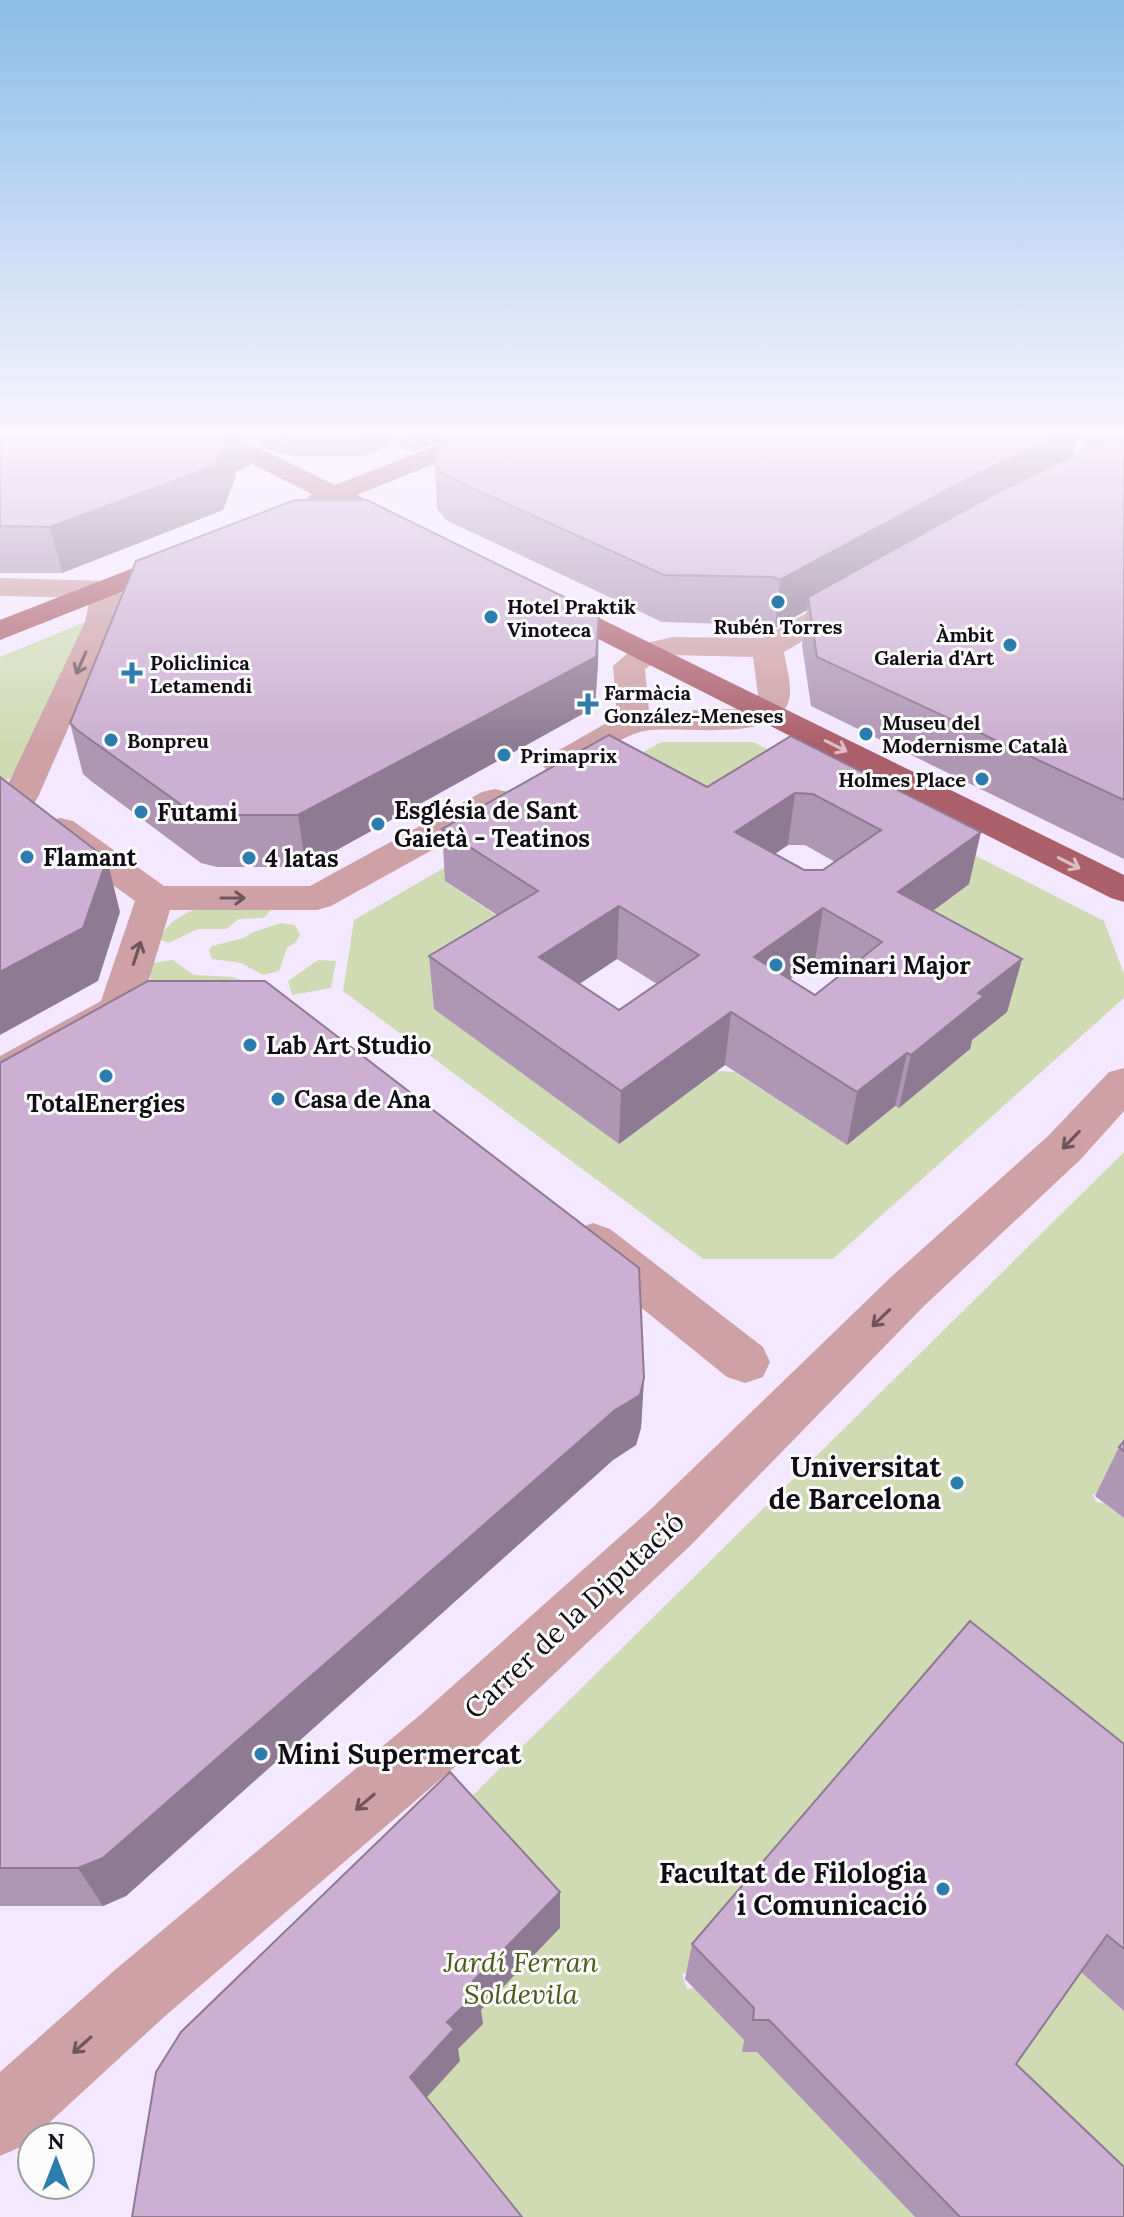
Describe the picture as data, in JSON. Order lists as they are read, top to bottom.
{
  "streets": {
    "street": ["Carrer de la Diputació"]
  },
  "one_way": ["Carrer de la Diputació"],
  "parks": ["Jardí Ferran Soldevila"],
  "places": {
    "other": [
      "Rubén Torres",
      "Hotel Praktik Vinoteca",
      "Àmbit Galeria d'Art",
      "Museu del Modernisme Català",
      "Bonpreu",
      "Primaprix",
      "Holmes Place",
      "Futami",
      "Església de Sant Gaietà - Teatinos",
      "Flamant",
      "4 latas",
      "Seminari Major",
      "Lab Art Studio",
      "TotalEnergies",
      "Casa de Ana",
      "Universitat de Barcelona",
      "Mini Supermercat",
      "Facultat de Filologia i Comunicació"
    ],
    "health": ["Policlinica Letamendi", "Farmàcia González-Meneses"]
  },
  "north": "top"
}
